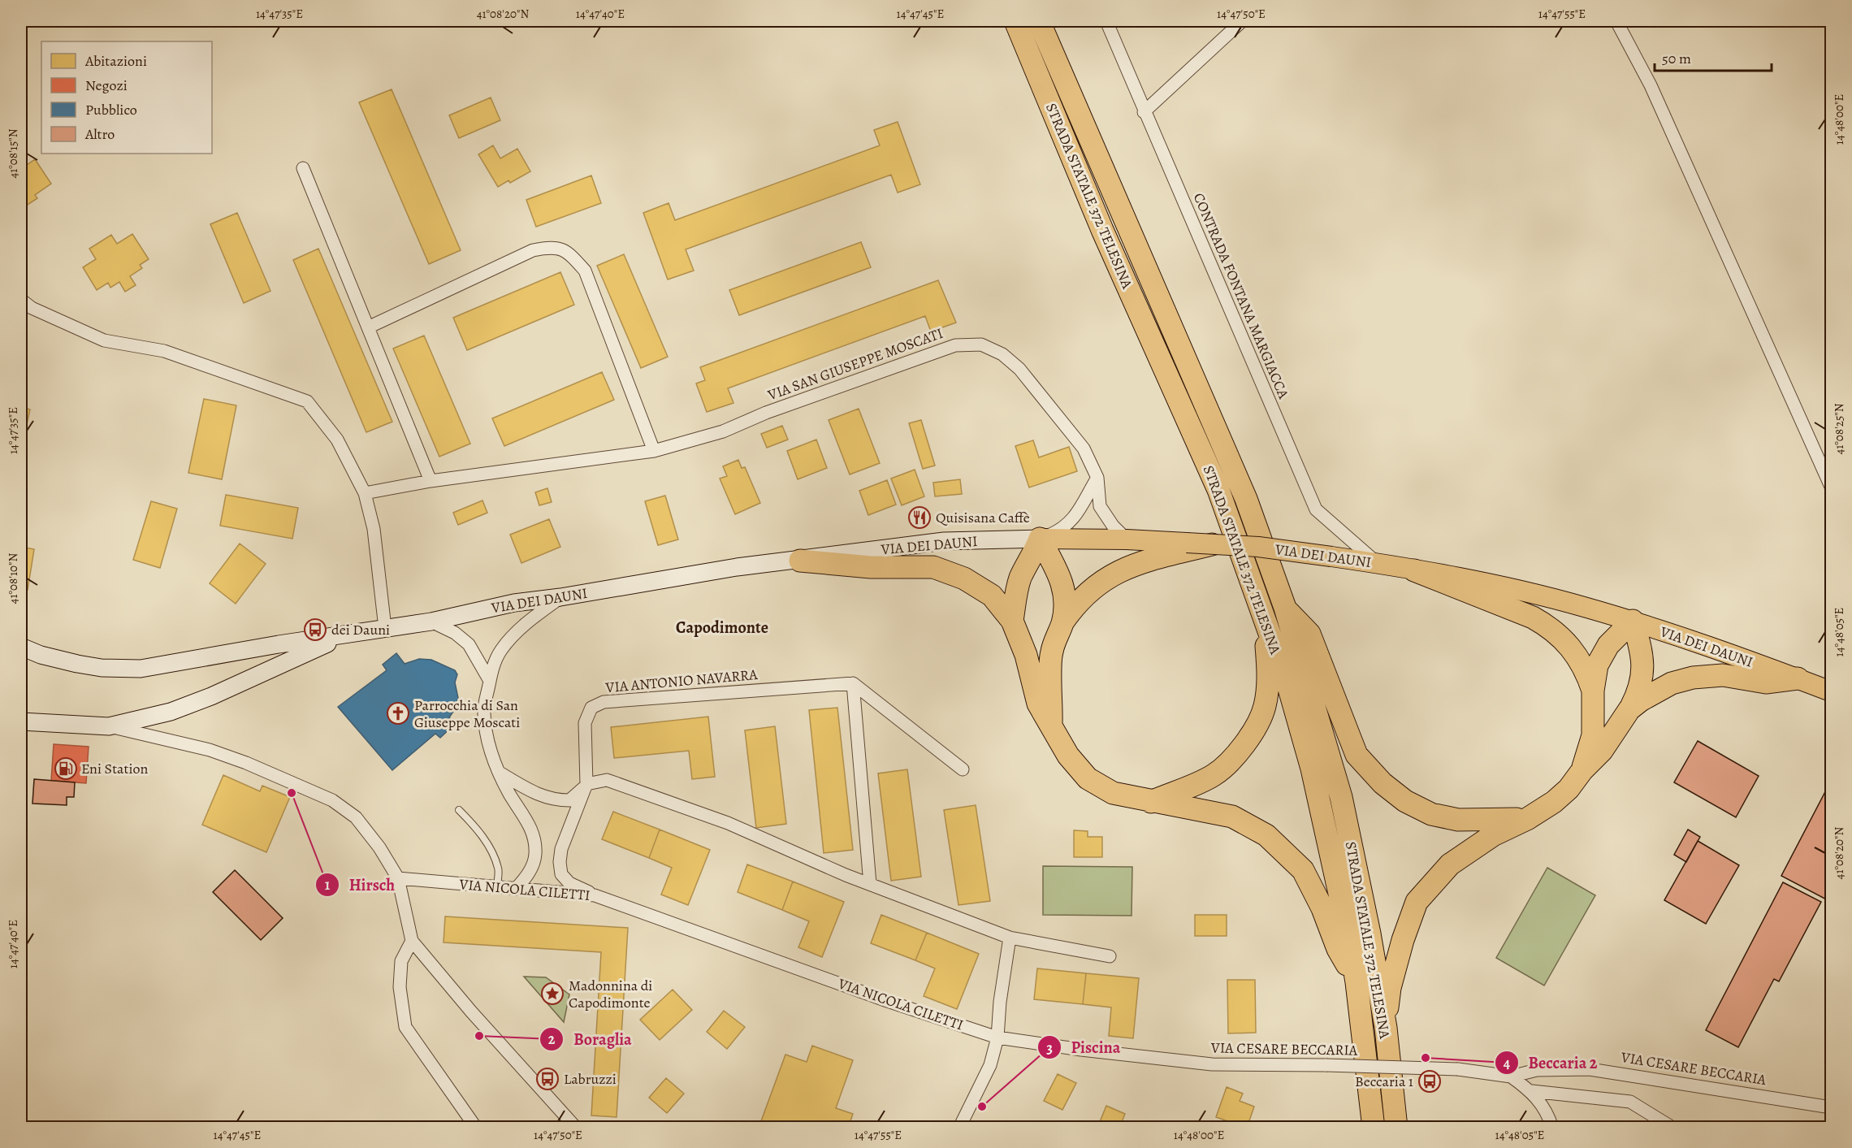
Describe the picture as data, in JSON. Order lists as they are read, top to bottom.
{
  "streets": {
    "highway": ["STRADA STATALE 372 TELESINA"],
    "main road": ["VIA DEI DAUNI"],
    "street": [
      "CONTRADA FONTANA MARGIACCA",
      "VIA SAN GIUSEPPE MOSCATI",
      "VIA ANTONIO NAVARRA",
      "VIA NICOLA CILETTI",
      "VIA CESARE BECCARIA"
    ]
  },
  "crossings": [
    ["CONTRADA FONTANA MARGIACCA", "VIA DEI DAUNI"],
    ["VIA SAN GIUSEPPE MOSCATI", "VIA DEI DAUNI"],
    ["VIA ANTONIO NAVARRA", "VIA NICOLA CILETTI"],
    ["VIA NICOLA CILETTI", "VIA CESARE BECCARIA"]
  ],
  "districts": ["Capodimonte"],
  "places": {
    "restaurant": ["Quisisana Caffè"],
    "bus stop": ["dei Dauni", "Labruzzi", "Beccaria 1"],
    "church": ["Parrocchia di San Giuseppe Moscati"],
    "fuel station": ["Eni Station"],
    "other": [
      "Hirsch",
      "Boraglia",
      "Beccaria 2",
      "Piscina"
    ],
    "place": ["Madonnina di Capodimonte"]
  },
  "legend": [
    "Abitazioni",
    "Negozi",
    "Pubblico",
    "Altro"
  ],
  "scale_bar": "50 m",
  "coordinates": [
    "14°47'35\"E",
    "41°08'20\"N",
    "14°47'40\"E",
    "14°47'45\"E",
    "14°47'50\"E",
    "14°47'55\"E",
    "14°48'00\"E",
    "41°08'15\"N",
    "41°08'25\"N",
    "41°08'10\"N",
    "14°48'05\"E"
  ]
}
